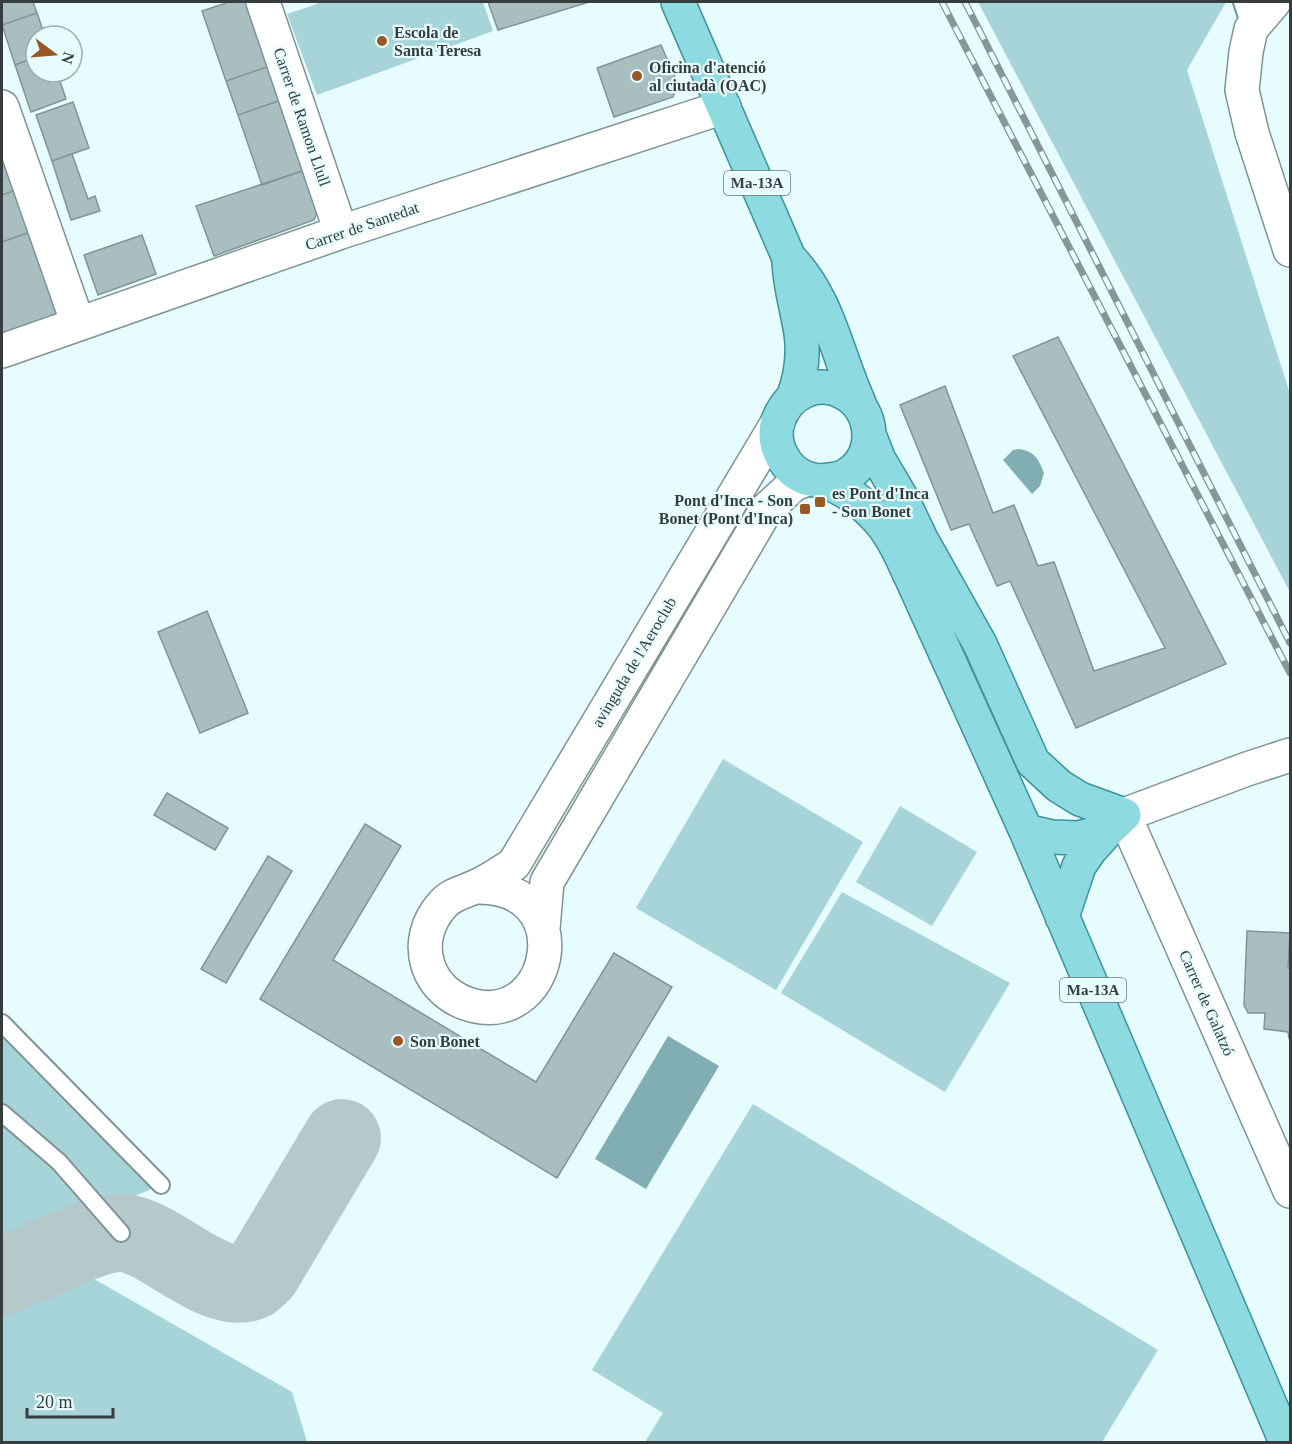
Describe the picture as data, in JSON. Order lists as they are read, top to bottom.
{
  "streets": {
    "main road": ["Ma-13A"],
    "street": [
      "Carrer de Ramon Llull",
      "Carrer de Santedat",
      "avinguda de l'Aeroclub",
      "Carrer de Galatzó"
    ]
  },
  "crossings": [
    ["Carrer de Ramon Llull", "Carrer de Santedat"],
    ["Ma-13A", "Carrer de Santedat"],
    ["Ma-13A", "avinguda de l'Aeroclub"]
  ],
  "places": {
    "other": ["Escola de Santa Teresa", "Oficina d'atenció al ciutadà (OAC)", "Son Bonet"],
    "transit": ["es Pont d'Inca - Son Bonet", "Pont d'Inca - Son Bonet (Pont d'Inca)"]
  },
  "scale_bar": "20 m",
  "north": "right"
}
